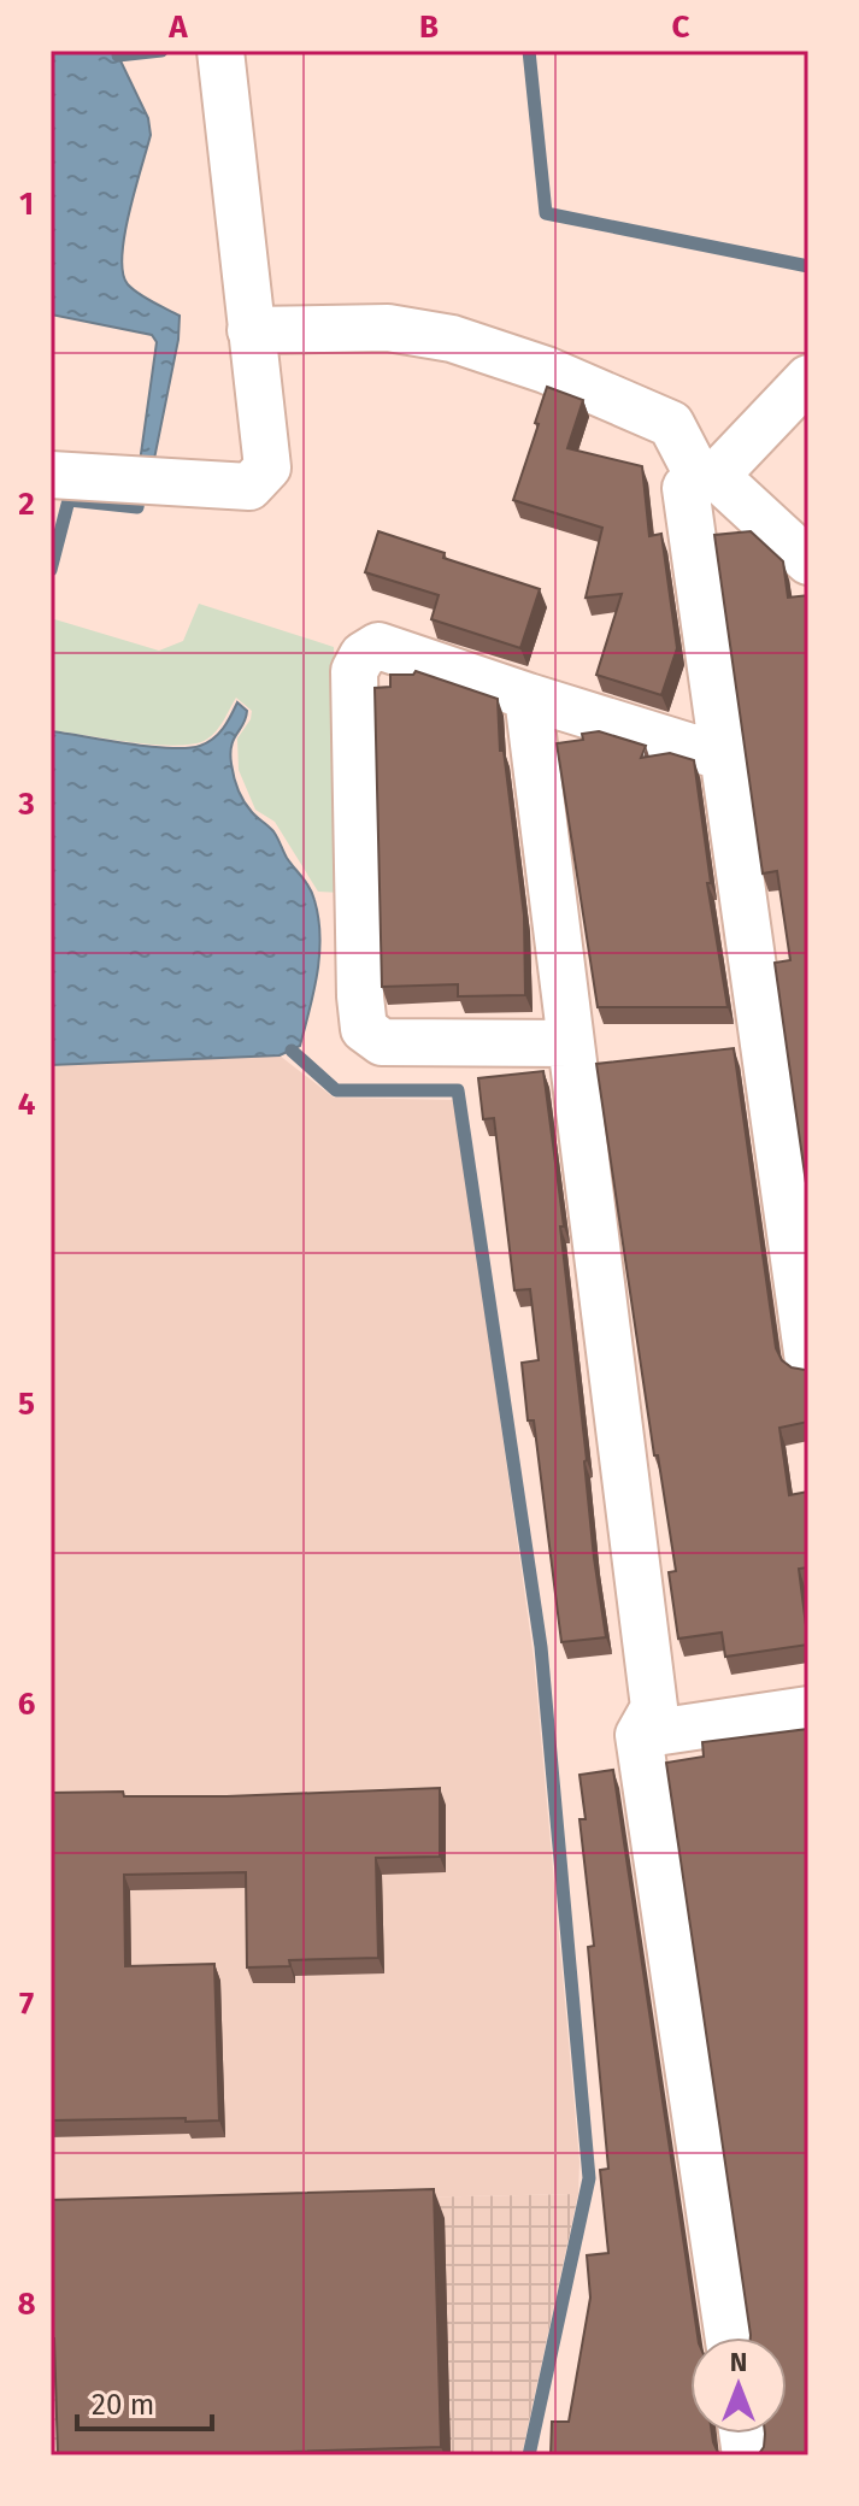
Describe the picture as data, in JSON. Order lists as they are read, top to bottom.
{
  "scale_bar": "20 m",
  "north": "top",
  "grid": {
    "columns": ["A", "B", "C"],
    "rows": [
      "1",
      "2",
      "3",
      "4",
      "5",
      "6",
      "7",
      "8"
    ]
  }
}
